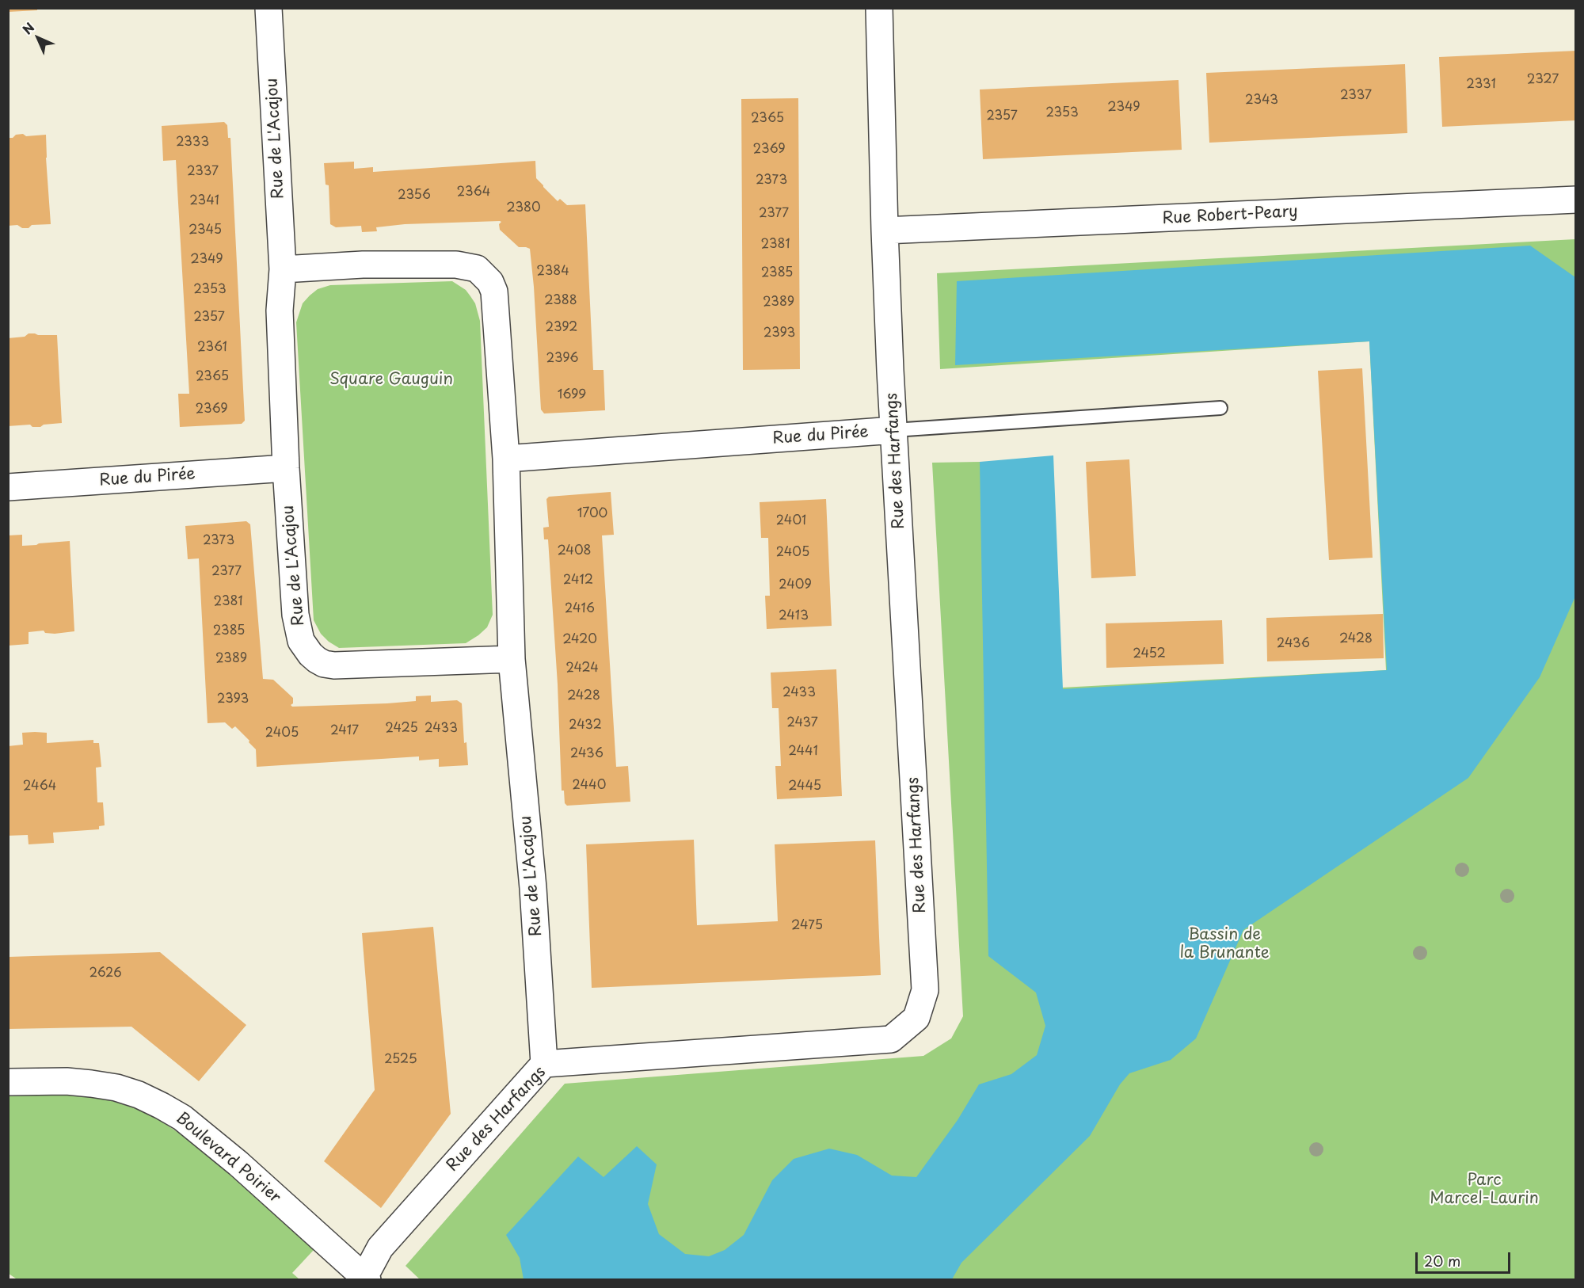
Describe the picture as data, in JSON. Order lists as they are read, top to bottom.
{
  "streets": {
    "street": [
      "Rue de L'Acajou",
      "Rue Robert-Peary",
      "Rue du Pirée",
      "Rue des Harfangs",
      "Boulevard Poirier"
    ]
  },
  "crossings": [
    ["Rue de L'Acajou", "Rue du Pirée"],
    ["Rue de L'Acajou", "Rue des Harfangs"],
    ["Rue Robert-Peary", "Rue des Harfangs"],
    ["Rue du Pirée", "Rue des Harfangs"],
    ["Rue des Harfangs", "Boulevard Poirier"]
  ],
  "parks": ["Square Gauguin", "Bassin de la Brunante", "Parc Marcel-Laurin"],
  "house_numbers": [
    "2327",
    "2331",
    "2337",
    "2343",
    "2349",
    "2353",
    "2357",
    "2365",
    "2333",
    "2369",
    "2337",
    "2373",
    "2364",
    "2356",
    "2341",
    "2380",
    "2377",
    "2345",
    "2381",
    "2349",
    "2384",
    "2385",
    "2353",
    "2388",
    "2389",
    "2357",
    "2392",
    "2393",
    "2361",
    "2396",
    "2365",
    "1699",
    "2369",
    "1700",
    "2401",
    "2373",
    "2408",
    "2405",
    "2377",
    "2412",
    "2409",
    "2381",
    "2416",
    "2413",
    "2385",
    "2428",
    "2420",
    "2436",
    "2452",
    "2389",
    "2424",
    "2433",
    "2428",
    "2393",
    "2437",
    "2432",
    "2425",
    "2433",
    "2417",
    "2405",
    "2441",
    "2436",
    "2440",
    "2464",
    "2445",
    "2475",
    "2626",
    "2525"
  ],
  "scale_bar": "20 m",
  "north": "top left"
}
